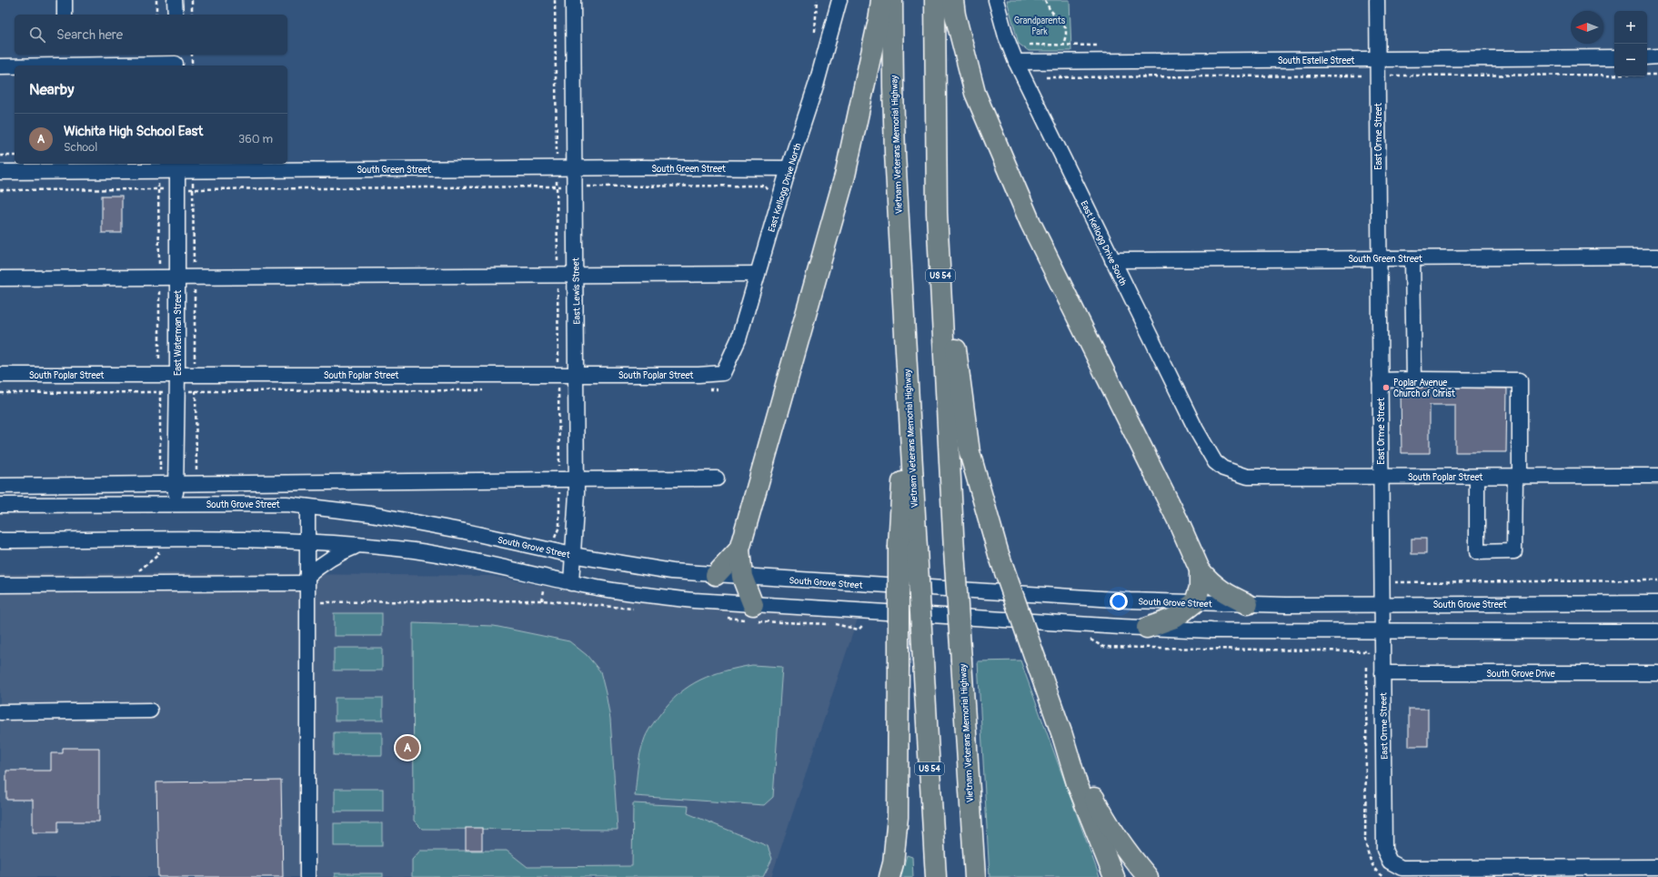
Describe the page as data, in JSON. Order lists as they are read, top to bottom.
{
  "streets": {
    "highway": ["Vietnam Veterans Memorial Highway", "US 54"],
    "street": [
      "South Estelle Street",
      "East Orme Street",
      "South Green Street",
      "East Kellogg Drive North",
      "East Kellogg Drive South",
      "East Lewis Street",
      "East Waterman Street",
      "South Poplar Street",
      "South Grove Street",
      "South Grove Drive"
    ]
  },
  "crossings": [
    ["South Estelle Street", "East Orme Street"],
    ["South Estelle Street", "East Kellogg Drive South"],
    ["East Orme Street", "South Green Street"],
    ["East Orme Street", "South Poplar Street"],
    ["East Orme Street", "South Grove Street"],
    ["East Orme Street", "South Grove Drive"],
    ["Vietnam Veterans Memorial Highway", "US 54"],
    ["South Green Street", "East Kellogg Drive North"],
    ["South Green Street", "East Kellogg Drive South"],
    ["South Green Street", "East Lewis Street"],
    ["South Green Street", "East Waterman Street"],
    ["East Kellogg Drive North", "South Poplar Street"],
    ["East Kellogg Drive South", "South Poplar Street"],
    ["East Lewis Street", "South Poplar Street"],
    ["East Lewis Street", "South Grove Street"],
    ["East Waterman Street", "South Poplar Street"],
    ["East Waterman Street", "South Grove Street"]
  ],
  "parks": ["Grandparents Park"],
  "places": ["Poplar Avenue Church of Christ"],
  "north": "left",
  "page": {
    "map_buttons": ["+", "−"],
    "search": "Search here",
    "heading": "Nearby",
    "list": [
      {
        "mark": "A",
        "name": "Wichita High School East",
        "note": "School",
        "value": "360 m"
      }
    ],
    "pins": "A"
  }
}
